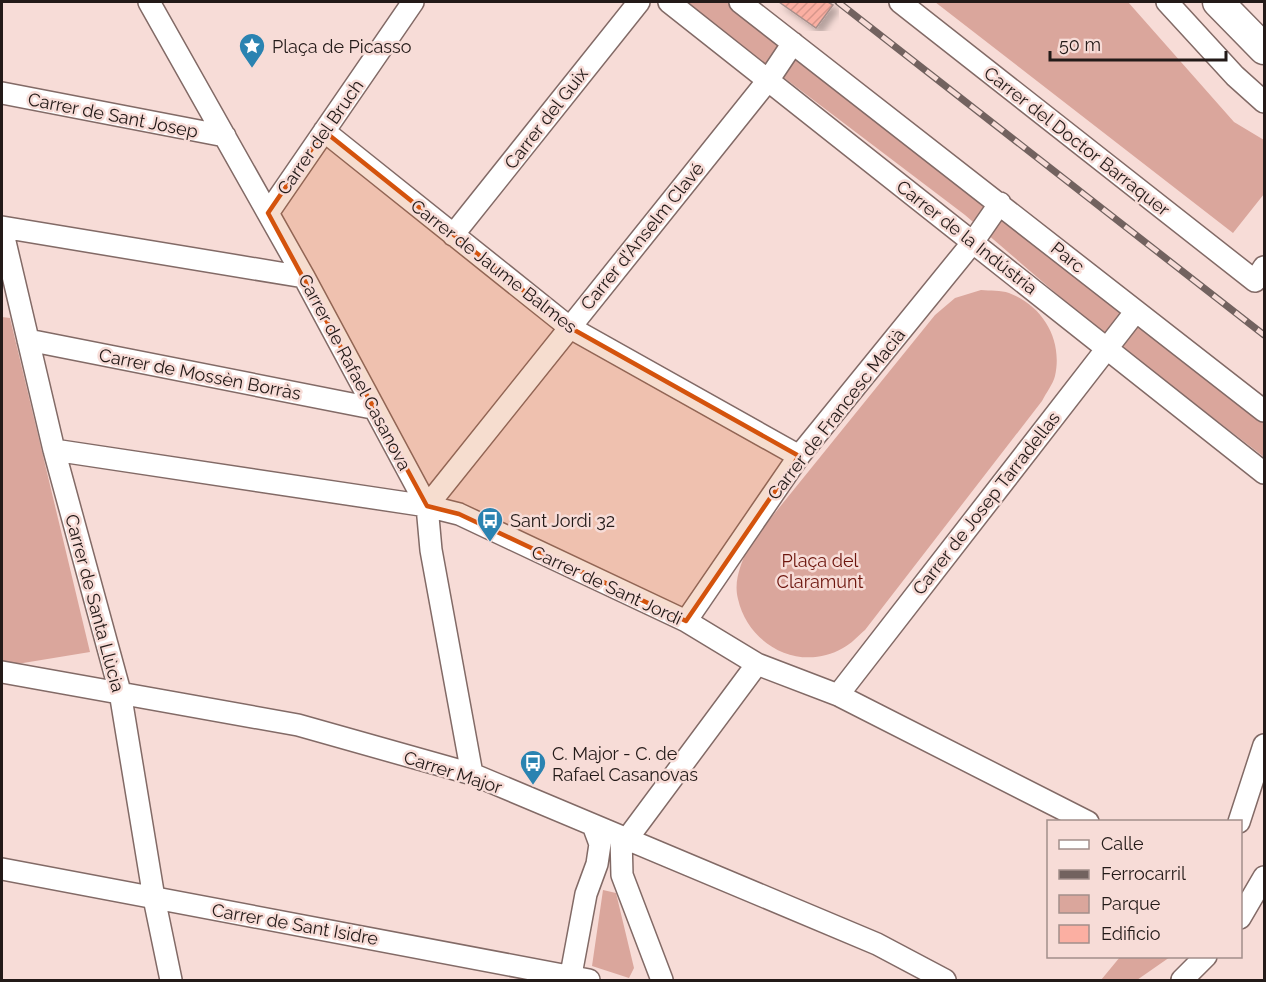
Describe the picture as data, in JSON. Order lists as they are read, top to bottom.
{
  "streets": {
    "street": [
      "Carrer de Sant Josep",
      "Carrer del Guix",
      "Carrer del Bruch",
      "Carrer del Doctor Barraquer",
      "Carrer d'Anselm Clavé",
      "Carrer de la Indústria",
      "Parc",
      "Carrer de Jaume Balmes",
      "Carrer de Rafael Casanova",
      "Carrer de Mossèn Borràs",
      "Carrer de Francesc Macià",
      "Carrer de Josep Tarradellas",
      "Carrer de Sant Jordi",
      "Carrer de Santa Llùcia",
      "Carrer Major",
      "Carrer de Sant Isidre"
    ]
  },
  "crossings": [
    ["Carrer de Sant Josep", "Carrer de Rafael Casanova"],
    ["Carrer del Guix", "Carrer de Jaume Balmes"],
    ["Carrer del Bruch", "Carrer de Jaume Balmes"],
    ["Carrer del Bruch", "Carrer de Rafael Casanova"],
    ["Carrer d'Anselm Clavé", "Carrer de la Indústria"],
    ["Carrer d'Anselm Clavé", "Carrer de Jaume Balmes"],
    ["Carrer d'Anselm Clavé", "Carrer de Rafael Casanova"],
    ["Carrer d'Anselm Clavé", "Carrer de Sant Jordi"],
    ["Carrer de la Indústria", "Carrer de Francesc Macià"],
    ["Carrer de la Indústria", "Carrer de Josep Tarradellas"],
    ["Parc", "Carrer de Francesc Macià"],
    ["Parc", "Carrer de Josep Tarradellas"],
    ["Carrer de Jaume Balmes", "Carrer de Francesc Macià"],
    ["Carrer de Rafael Casanova", "Carrer de Mossèn Borràs"],
    ["Carrer de Rafael Casanova", "Carrer de Sant Jordi"],
    ["Carrer de Rafael Casanova", "Carrer Major"],
    ["Carrer de Mossèn Borràs", "Carrer de Santa Llùcia"],
    ["Carrer de Francesc Macià", "Carrer de Sant Jordi"],
    ["Carrer de Josep Tarradellas", "Carrer de Sant Jordi"],
    ["Carrer de Sant Jordi", "Carrer de Santa Llùcia"],
    ["Carrer de Santa Llùcia", "Carrer Major"],
    ["Carrer de Santa Llùcia", "Carrer de Sant Isidre"]
  ],
  "parks": ["Plaça del Claramunt"],
  "places": {
    "place": ["Plaça de Picasso"],
    "bus stop": ["Sant Jordi 32", "C. Major - C. de Rafael Casanovas"]
  },
  "legend": [
    "Calle",
    "Ferrocarril",
    "Parque",
    "Edificio"
  ],
  "scale_bar": "50 m"
}
